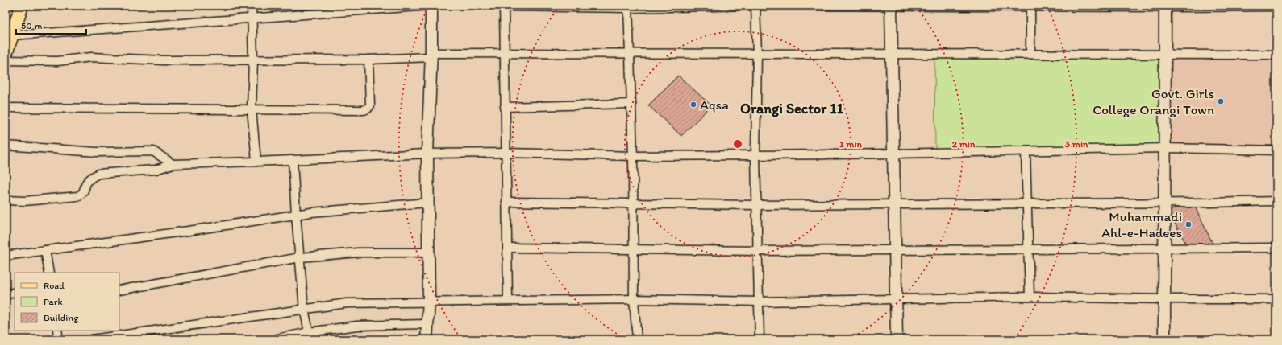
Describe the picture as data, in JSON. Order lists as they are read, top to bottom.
{
  "districts": ["Orangi Sector 11"],
  "places": ["Govt. Girls College Orangi Town", "Aqsa", "Muhammadi Ahl-e-Hadees"],
  "legend": ["Road", "Park", "Building"],
  "scale_bar": "50 m",
  "rings": ["1 min", "2 min", "3 min"]
}
